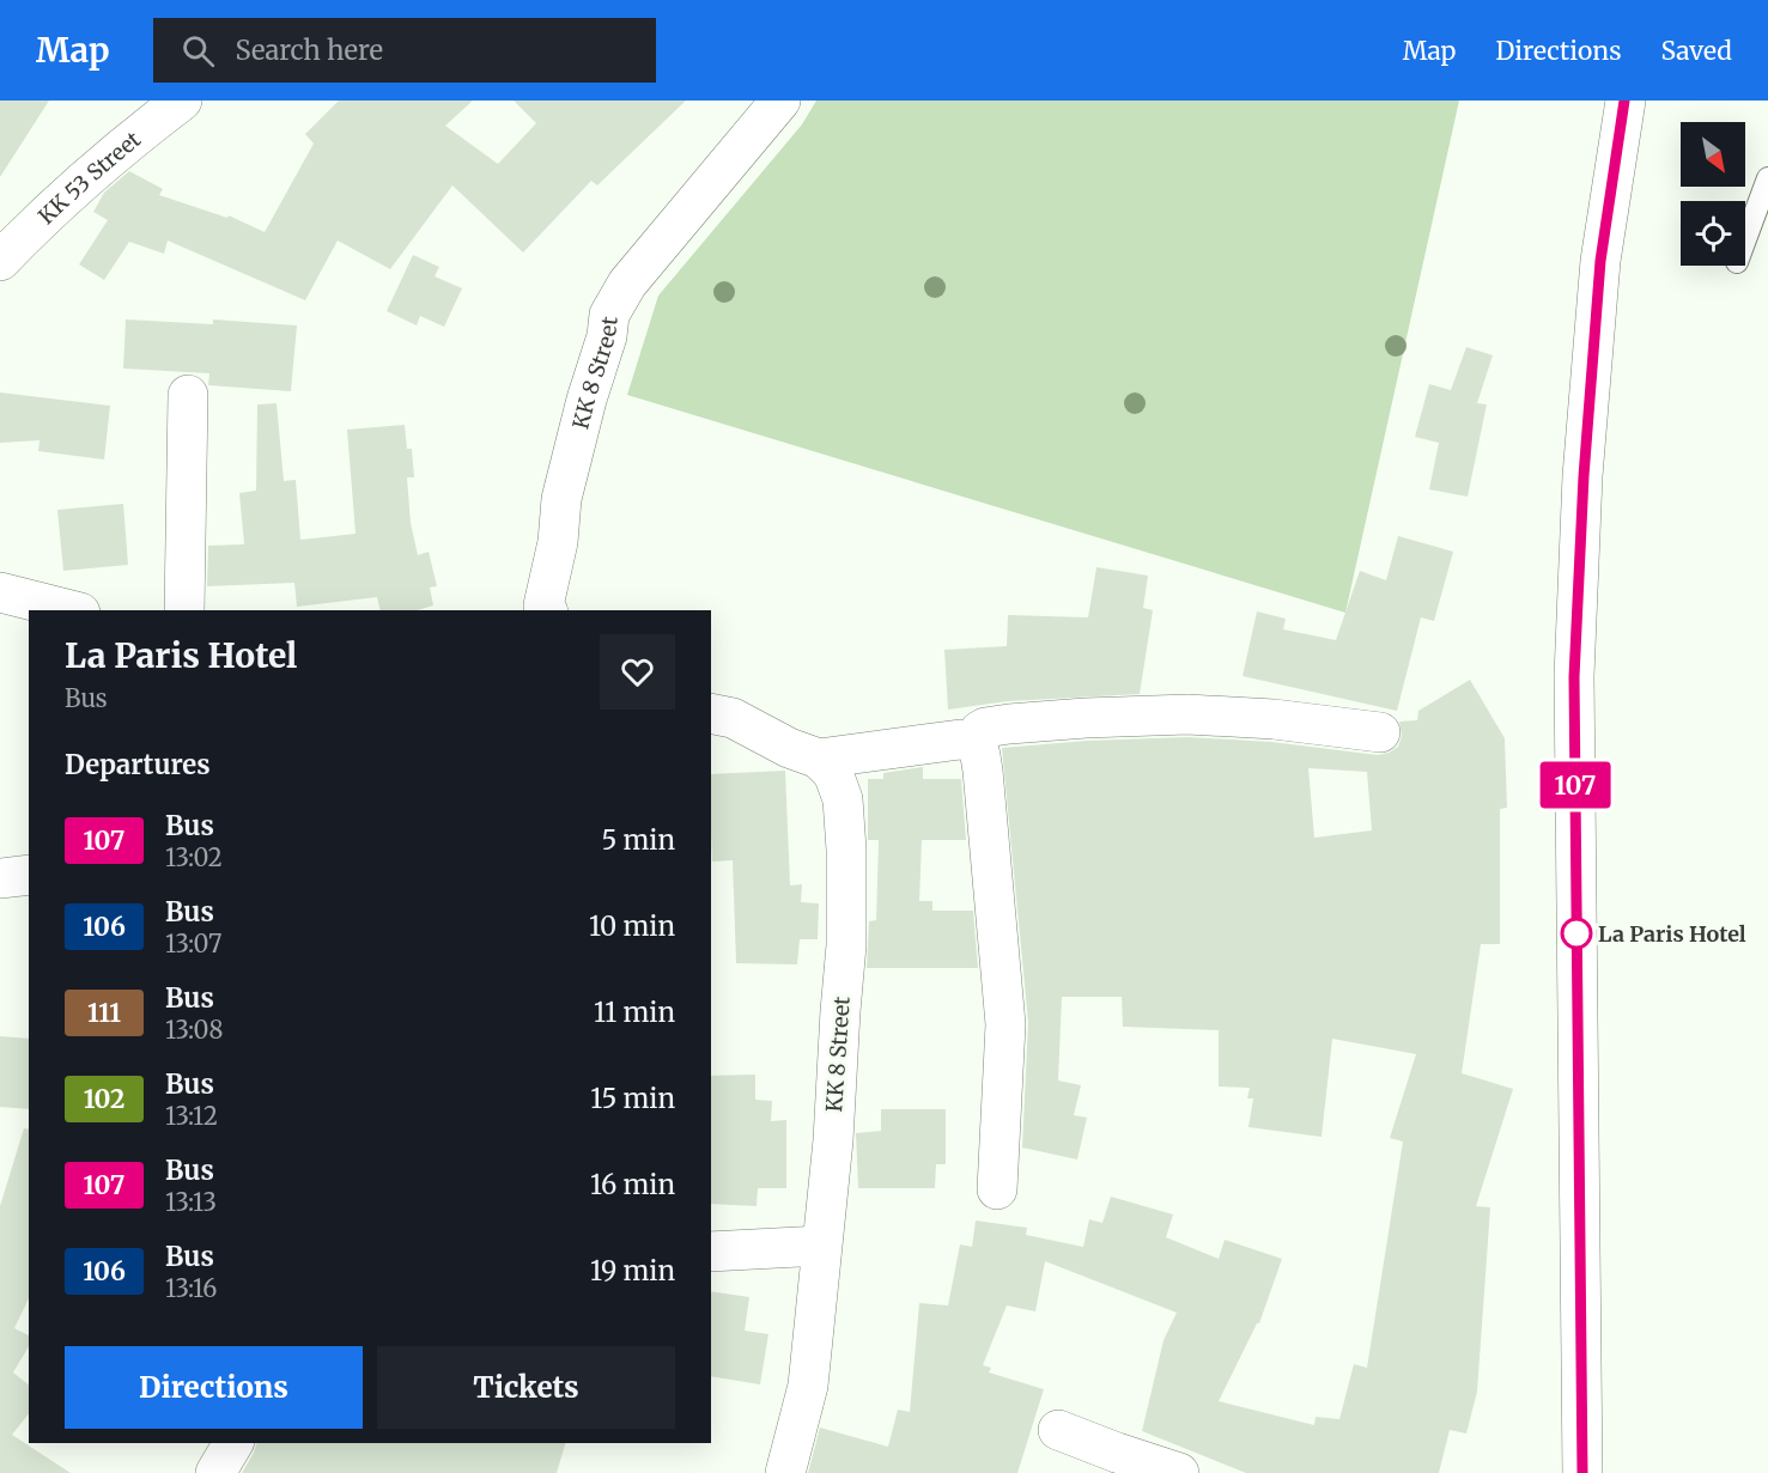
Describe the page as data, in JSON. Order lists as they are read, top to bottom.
{
  "streets": {
    "main road": ["KK 53 Street", "KK 8 Street"]
  },
  "places": ["La Paris Hotel"],
  "lines": ["bus line 107"],
  "north": "bottom right",
  "page": {
    "header": "Map",
    "search": "Search here",
    "nav": ["Map", "Directions", "Saved"],
    "on_map": "107",
    "heading": [
      ["La Paris Hotel", "Bus"],
      "Departures"
    ],
    "list": [
      {
        "mark": "107",
        "name": "Bus",
        "note": "13:02",
        "value": "5 min"
      },
      {
        "mark": "106",
        "name": "Bus",
        "note": "13:07",
        "value": "10 min"
      },
      {
        "mark": "111",
        "name": "Bus",
        "note": "13:08",
        "value": "11 min"
      },
      {
        "mark": "102",
        "name": "Bus",
        "note": "13:12",
        "value": "15 min"
      },
      {
        "mark": "107",
        "name": "Bus",
        "note": "13:13",
        "value": "16 min"
      },
      {
        "mark": "106",
        "name": "Bus",
        "note": "13:16",
        "value": "19 min"
      }
    ],
    "buttons": ["Directions", "Tickets"]
  }
}
